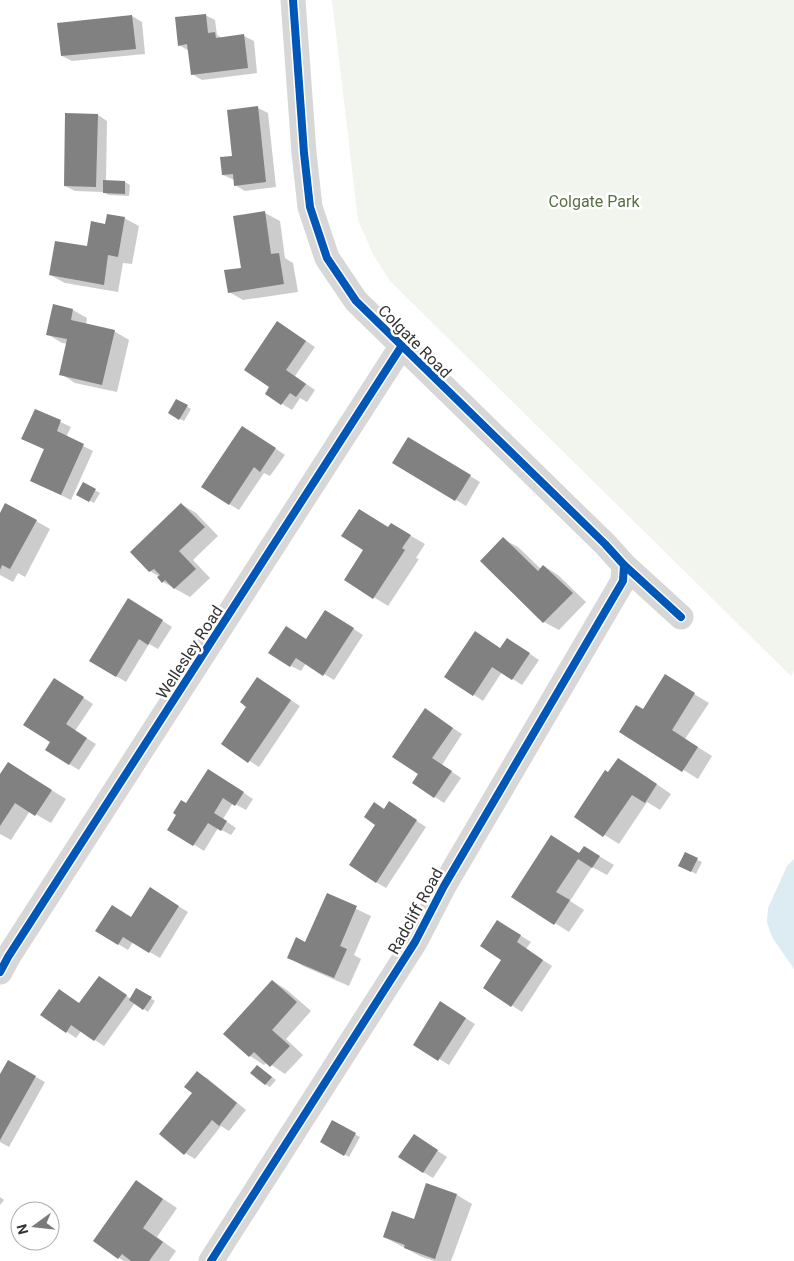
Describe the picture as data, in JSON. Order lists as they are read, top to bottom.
{
  "streets": {
    "street": ["Colgate Road", "Wellesley Road", "Radcliff Road"]
  },
  "crossings": [
    ["Colgate Road", "Wellesley Road"],
    ["Colgate Road", "Radcliff Road"]
  ],
  "parks": ["Colgate Park"],
  "north": "left"
}
